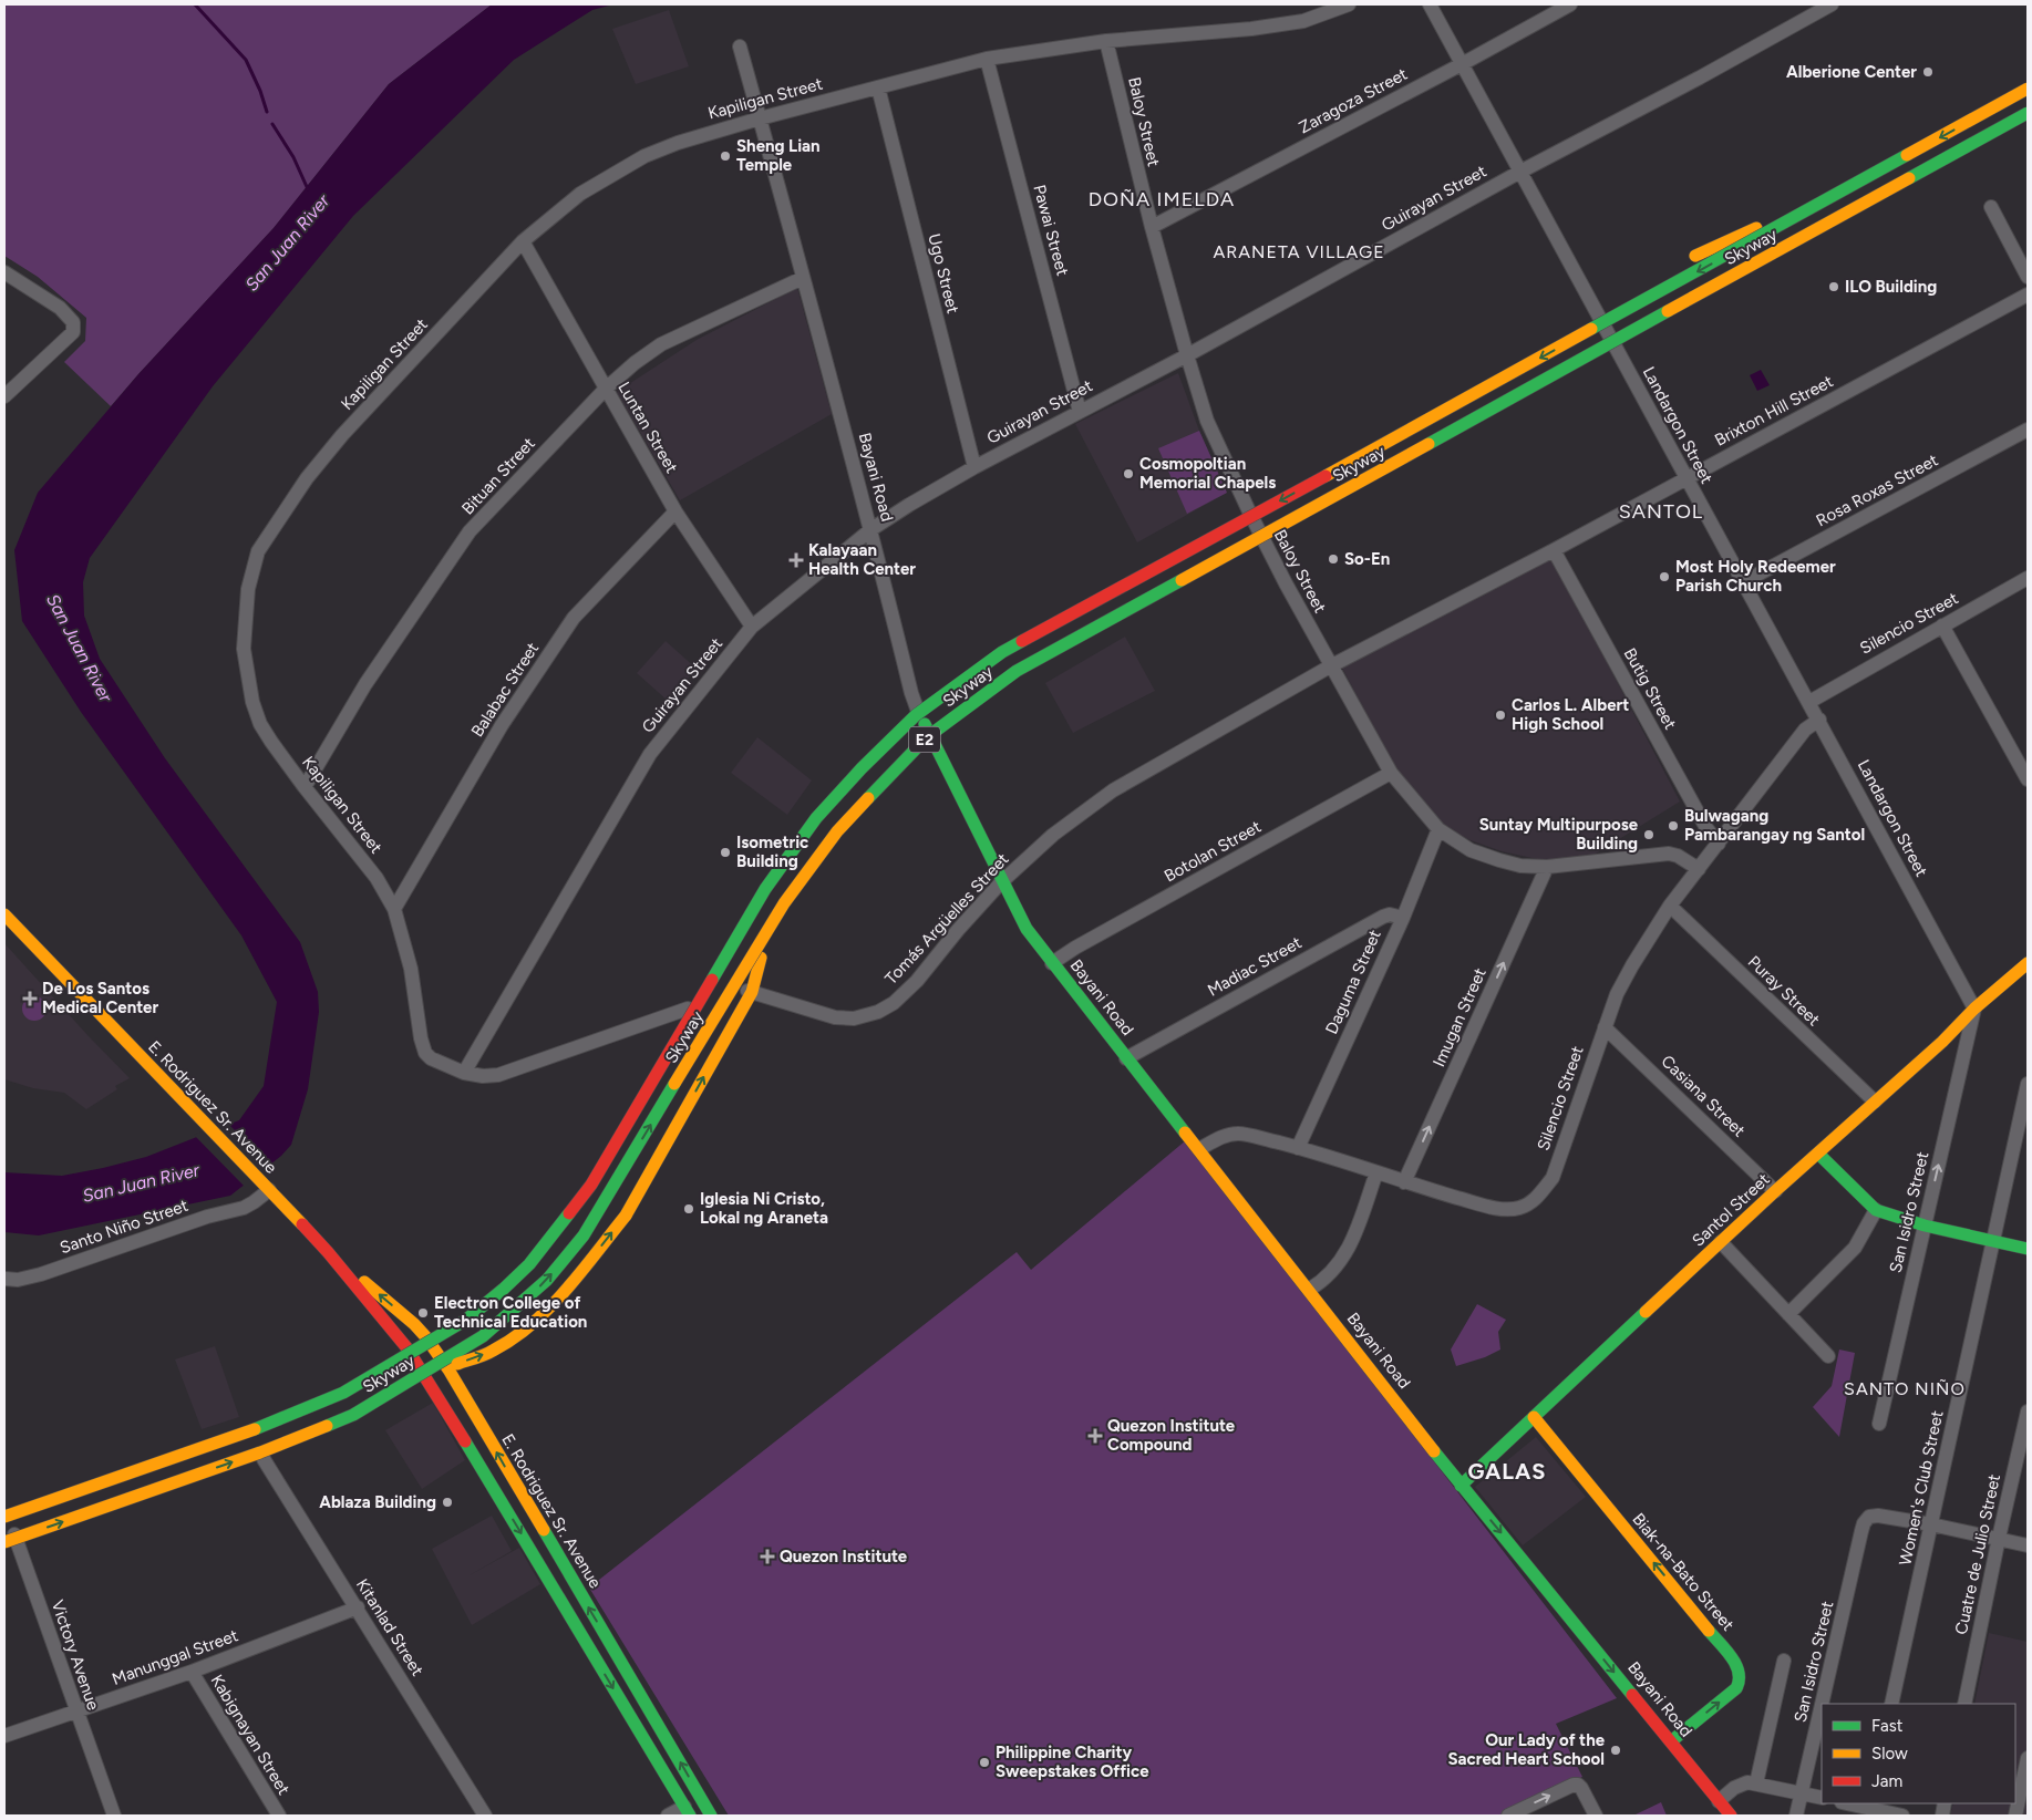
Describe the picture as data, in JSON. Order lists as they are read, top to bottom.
{
  "streets": {
    "main road": [
      "Skyway",
      "Bayani Road",
      "E2",
      "E. Rodriguez Sr. Avenue",
      "Santol Street",
      "Biak-na-Bato Street"
    ],
    "street": [
      "Kapiligan Street",
      "Zaragoza Street",
      "Baloy Street",
      "Guirayan Street",
      "Pawai Street",
      "Ugo Street",
      "Brixton Hill Street",
      "Landargon Street",
      "Luntan Street",
      "Bituan Street",
      "Rosa Roxas Street",
      "Silencio Street",
      "Butig Street",
      "Balabac Street",
      "Botolan Street",
      "Tomás Argüelles Street",
      "Madiac Street",
      "Daguma Street",
      "Puray Street",
      "Imugan Street",
      "Casiana Street",
      "San Isidro Street",
      "Santo Niño Street",
      "Women's Club Street",
      "Cuatre de Julio Street",
      "Kitanlad Street",
      "Victory Avenue",
      "Manunggal Street",
      "Kabignayan Street"
    ]
  },
  "crossings": [
    ["Kapiligan Street", "Baloy Street"],
    ["Kapiligan Street", "Guirayan Street"],
    ["Kapiligan Street", "Pawai Street"],
    ["Kapiligan Street", "Ugo Street"],
    ["Kapiligan Street", "Luntan Street"],
    ["Kapiligan Street", "Bituan Street"],
    ["Kapiligan Street", "Bayani Road"],
    ["Kapiligan Street", "Balabac Street"],
    ["Zaragoza Street", "Baloy Street"],
    ["Zaragoza Street", "Landargon Street"],
    ["Baloy Street", "Guirayan Street"],
    ["Baloy Street", "Brixton Hill Street"],
    ["Baloy Street", "Silencio Street"],
    ["Baloy Street", "Botolan Street"],
    ["Baloy Street", "Tomás Argüelles Street"],
    ["Baloy Street", "Daguma Street"],
    ["Baloy Street", "Imugan Street"],
    ["Guirayan Street", "Pawai Street"],
    ["Guirayan Street", "Ugo Street"],
    ["Guirayan Street", "Landargon Street"],
    ["Guirayan Street", "Luntan Street"],
    ["Guirayan Street", "Bayani Road"],
    ["Brixton Hill Street", "Landargon Street"],
    ["Brixton Hill Street", "Butig Street"],
    ["Brixton Hill Street", "Tomás Argüelles Street"],
    ["Landargon Street", "Rosa Roxas Street"],
    ["Landargon Street", "Silencio Street"],
    ["Landargon Street", "Santol Street"],
    ["Landargon Street", "San Isidro Street"],
    ["Luntan Street", "Bituan Street"],
    ["Luntan Street", "Balabac Street"],
    ["Bituan Street", "Bayani Road"],
    ["Bayani Road", "Silencio Street"],
    ["Bayani Road", "Botolan Street"],
    ["Bayani Road", "Tomás Argüelles Street"],
    ["Bayani Road", "Madiac Street"],
    ["Bayani Road", "Santol Street"],
    ["Bayani Road", "Biak-na-Bato Street"],
    ["Silencio Street", "Butig Street"],
    ["Silencio Street", "Daguma Street"],
    ["Silencio Street", "Puray Street"],
    ["Silencio Street", "Imugan Street"],
    ["Silencio Street", "Casiana Street"],
    ["Madiac Street", "Daguma Street"],
    ["Puray Street", "Santol Street"],
    ["Casiana Street", "Santol Street"],
    ["E. Rodriguez Sr. Avenue", "Santo Niño Street"],
    ["Santol Street", "San Isidro Street"],
    ["Santol Street", "Biak-na-Bato Street"],
    ["San Isidro Street", "Women's Club Street"],
    ["Kitanlad Street", "Manunggal Street"],
    ["Victory Avenue", "Manunggal Street"],
    ["Manunggal Street", "Kabignayan Street"]
  ],
  "one_way": ["Imugan Street", "Biak-na-Bato Street"],
  "districts": [
    "DOÑA IMELDA",
    "ARANETA VILLAGE",
    "SANTOL",
    "SANTO NIÑO",
    "GALAS"
  ],
  "water": ["San Juan River"],
  "places": {
    "other": [
      "Alberione Center",
      "Sheng Lian Temple",
      "ILO Building",
      "Cosmopoltian Memorial Chapels",
      "So-En",
      "Most Holy Redeemer Parish Church",
      "Carlos L. Albert High School",
      "Bulwagang Pambarangay ng Santol",
      "Suntay Multipurpose Building",
      "Isometric Building",
      "Iglesia Ni Cristo, Lokal ng Araneta",
      "Electron College of Technical Education",
      "Ablaza Building",
      "Our Lady of the Sacred Heart School",
      "Philippine Charity Sweepstakes Office"
    ],
    "health": [
      "Kalayaan Health Center",
      "De Los Santos Medical Center",
      "Quezon Institute Compound",
      "Quezon Institute"
    ]
  },
  "legend": ["Fast", "Slow", "Jam"]
}
